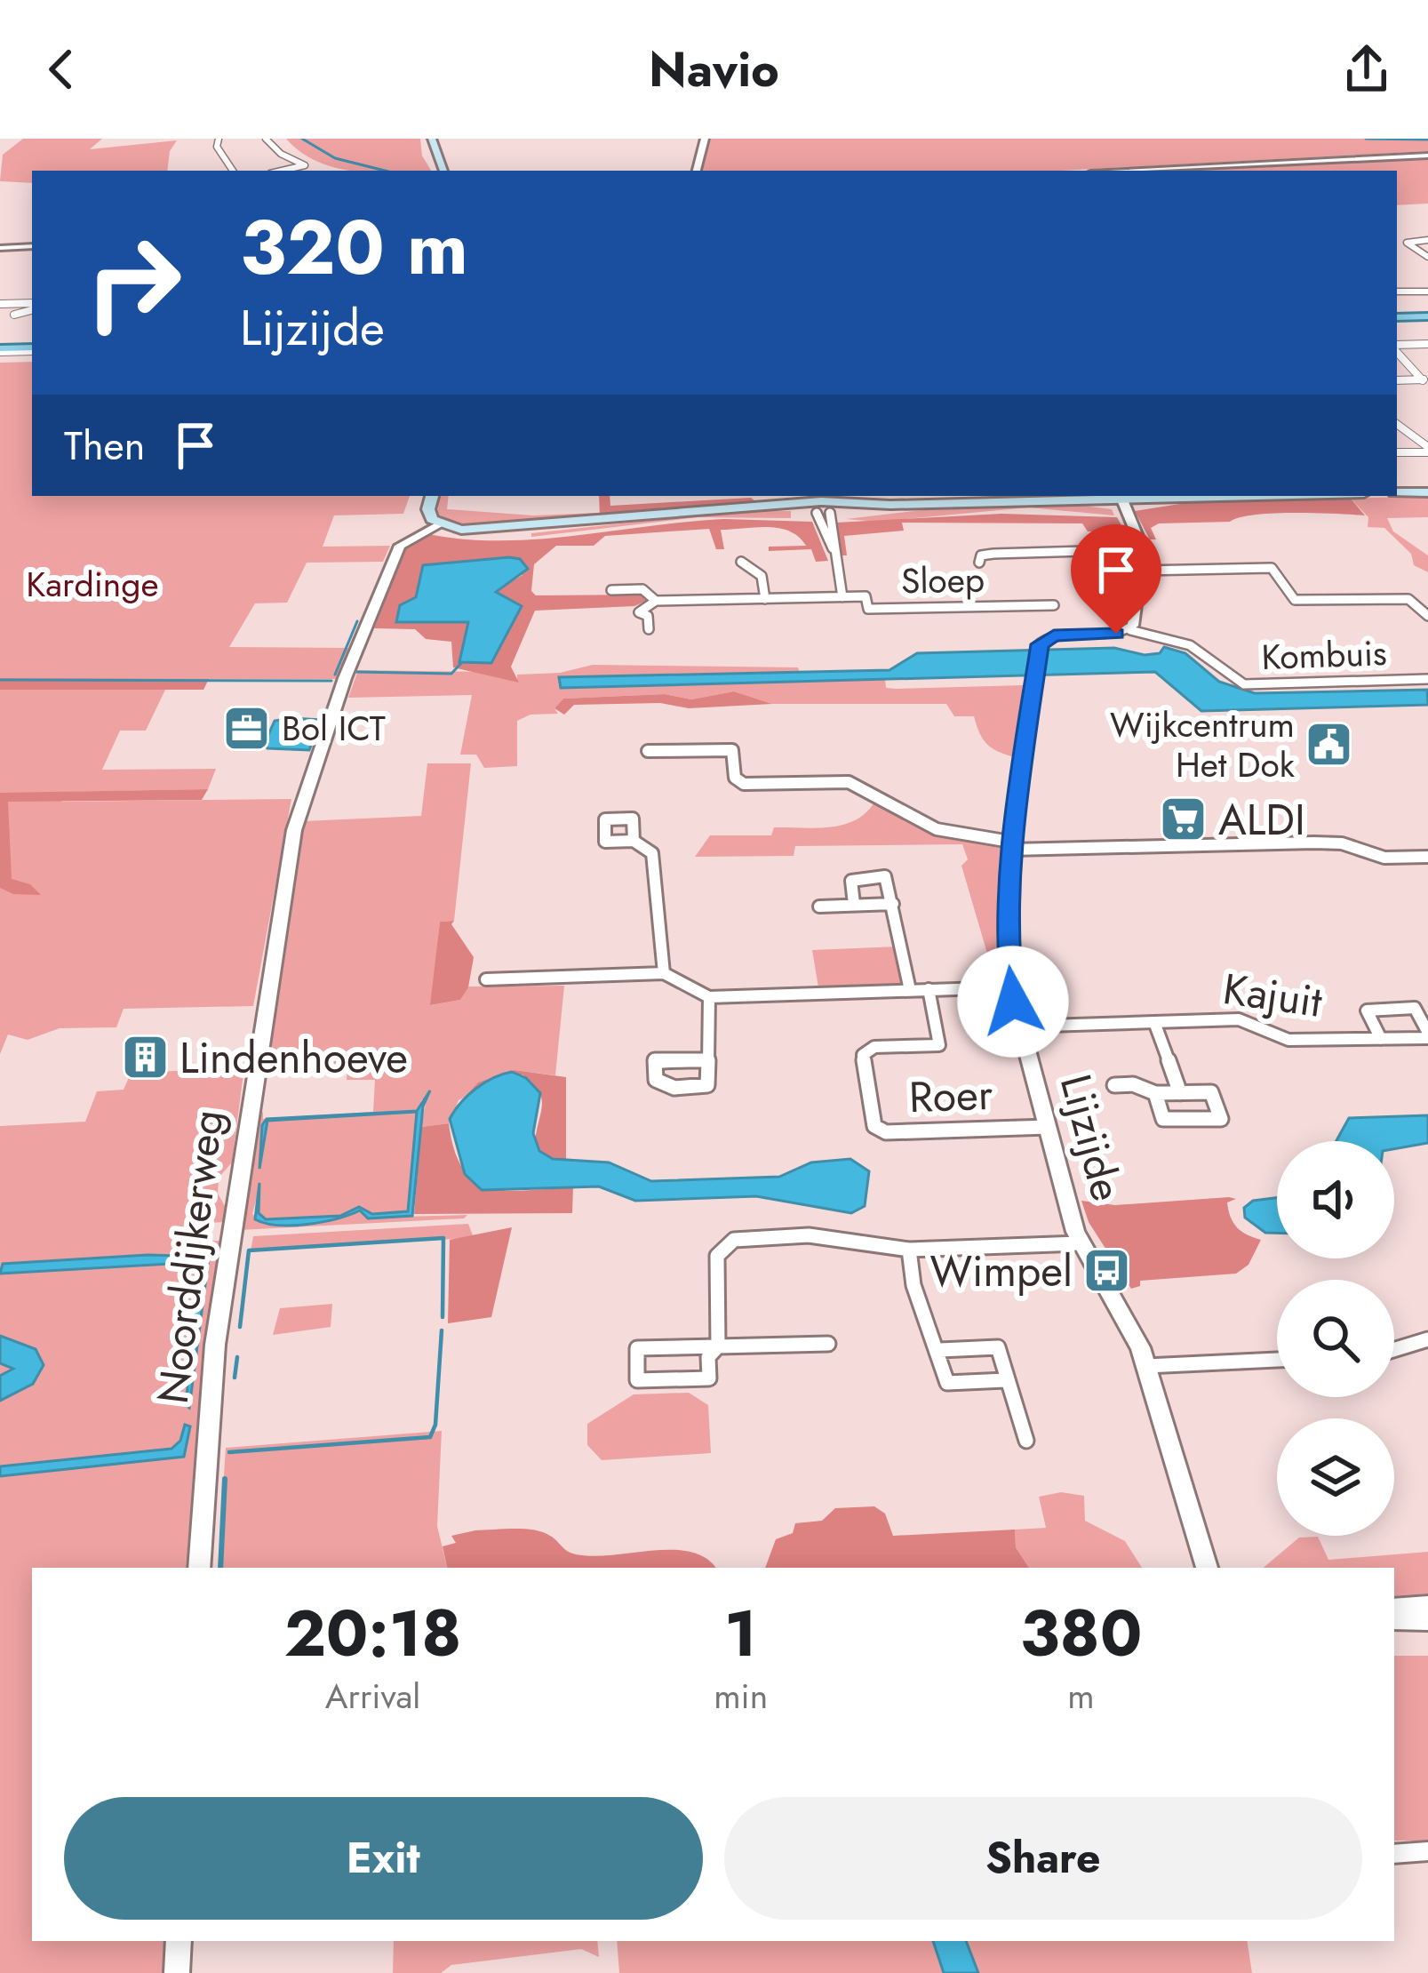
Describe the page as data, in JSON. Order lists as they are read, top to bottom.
{
  "streets": {
    "street": [
      "Sloep",
      "Kombuis",
      "Kajuit",
      "Roer",
      "Lijzijde",
      "Noorddijkerweg"
    ]
  },
  "crossings": [
    ["Kombuis", "Lijzijde"],
    ["Kajuit", "Lijzijde"],
    ["Roer", "Lijzijde"]
  ],
  "parks": ["Kardinge"],
  "places": {
    "office": ["Bol ICT"],
    "public building": ["Wijkcentrum Het Dok"],
    "supermarket": ["ALDI"],
    "building": ["Lindenhoeve"],
    "bus stop": ["Wimpel"]
  },
  "page": {
    "header": "Navio",
    "turn": ["320 m", "Lijzijde"],
    "then": "Then",
    "eta": [
      "20:18",
      "Arrival",
      "1",
      "min",
      "380",
      "m"
    ],
    "buttons": ["Exit", "Share"]
  }
}
